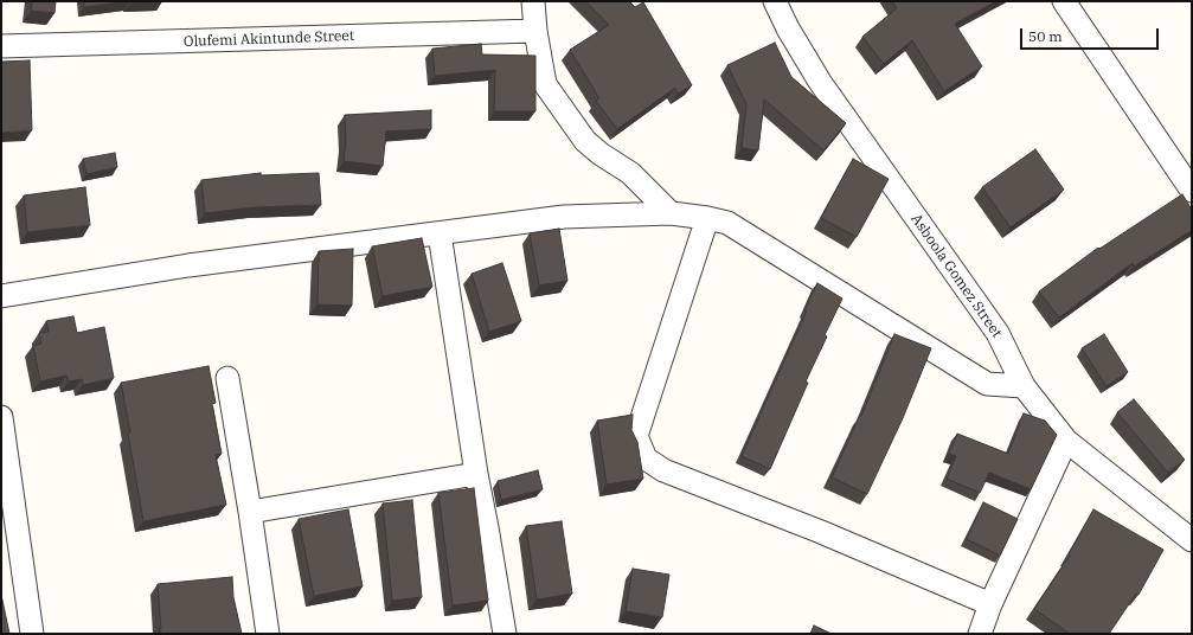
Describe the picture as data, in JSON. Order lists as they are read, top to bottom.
{
  "streets": {
    "street": ["Olufemi Akintunde Street", "Asboola Gomez Street"]
  },
  "scale_bar": "50 m"
}
